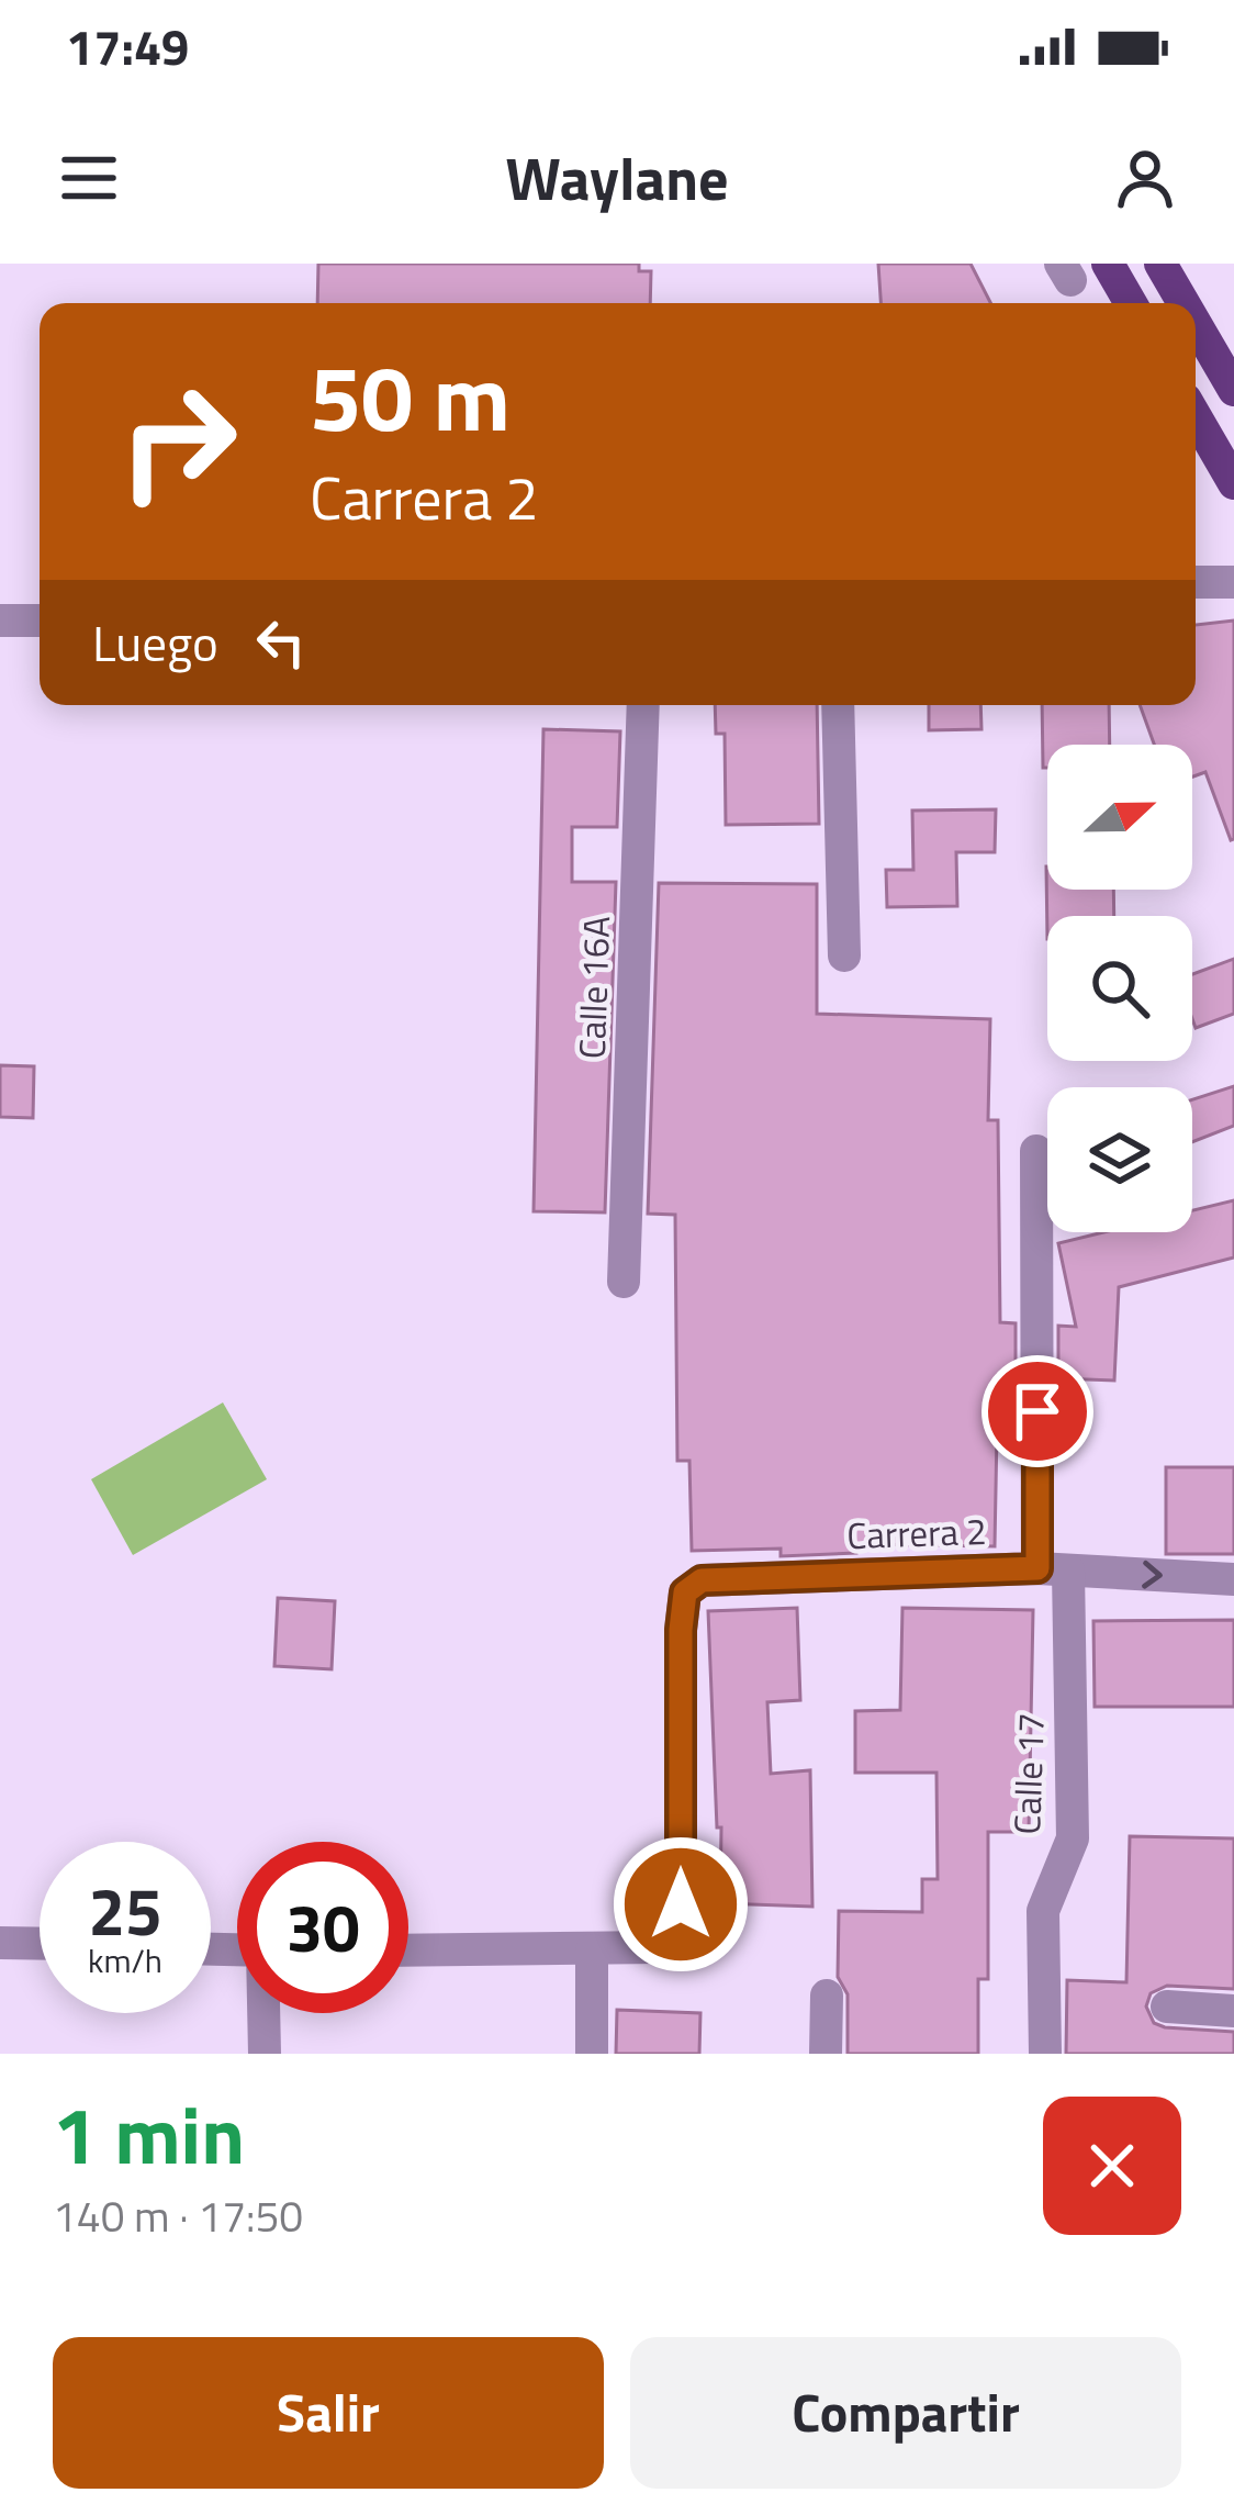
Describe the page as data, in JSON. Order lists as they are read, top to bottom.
{
  "streets": {
    "street": ["Calle 16A", "Carrera 2", "Calle 17"]
  },
  "crossings": [
    ["Carrera 2", "Calle 17"]
  ],
  "north": "right",
  "page": {
    "status": "17:49",
    "header": "Waylane",
    "turn": ["50 m", "Carrera 2"],
    "then": "Luego",
    "speed": "25 km/h",
    "limit": "30",
    "heading": ["1 min", "140 m · 17:50"],
    "buttons": ["Salir", "Compartir"]
  }
}
